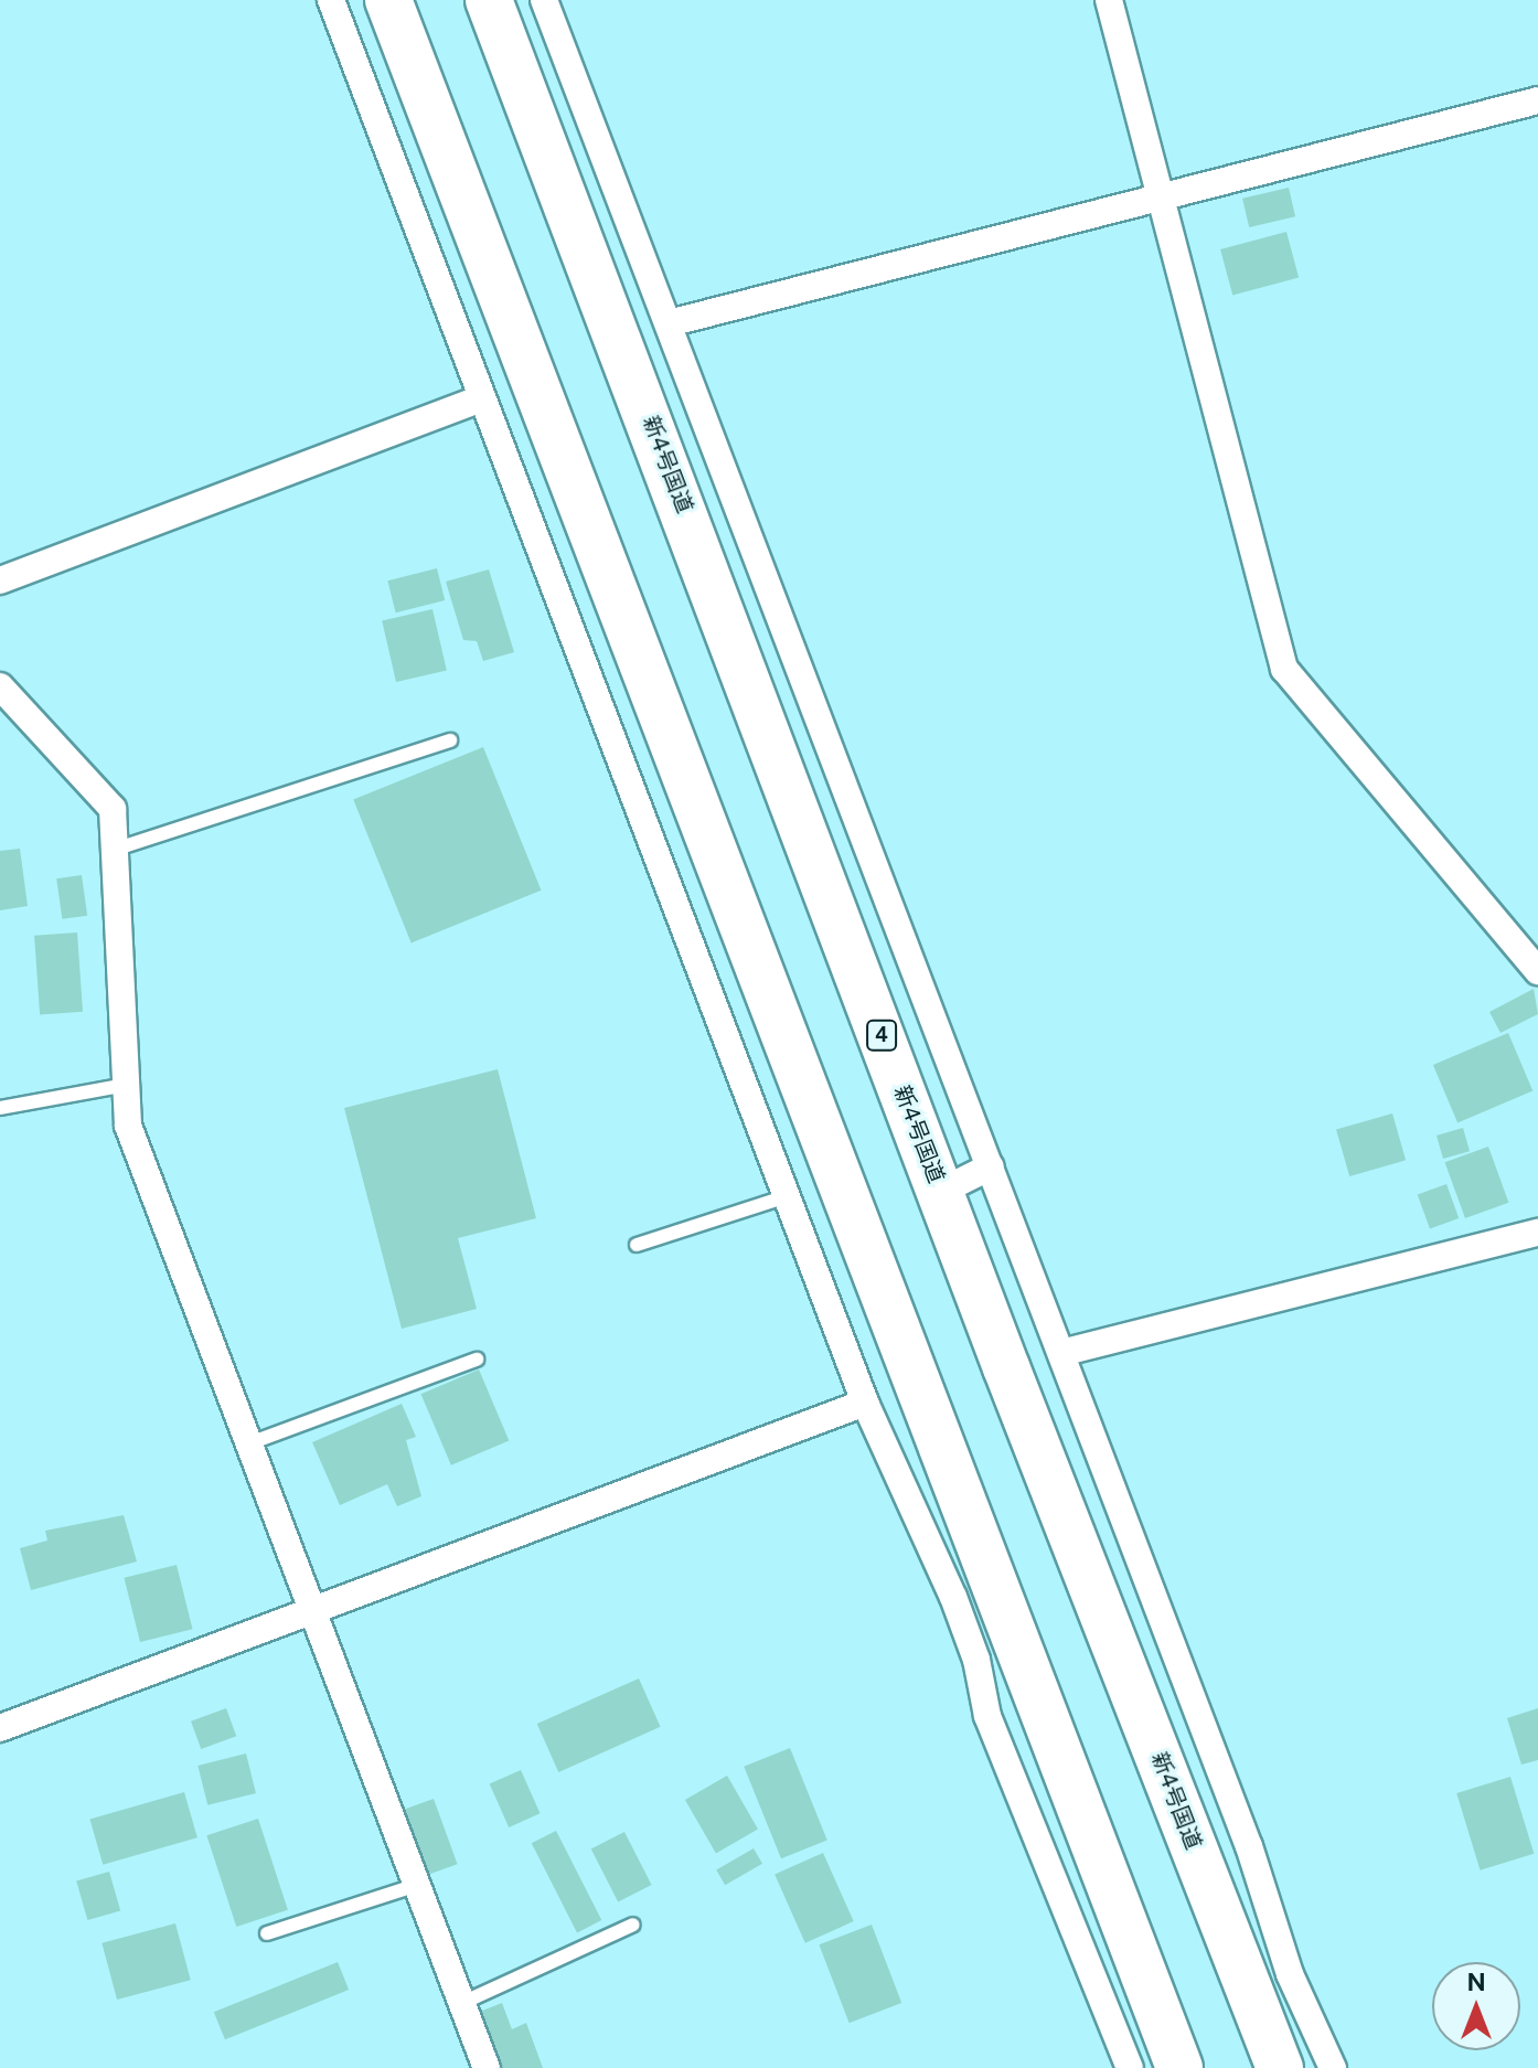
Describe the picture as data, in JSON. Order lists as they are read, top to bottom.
{
  "streets": {
    "highway": ["新4号国道", "4"]
  },
  "north": "top"
}
